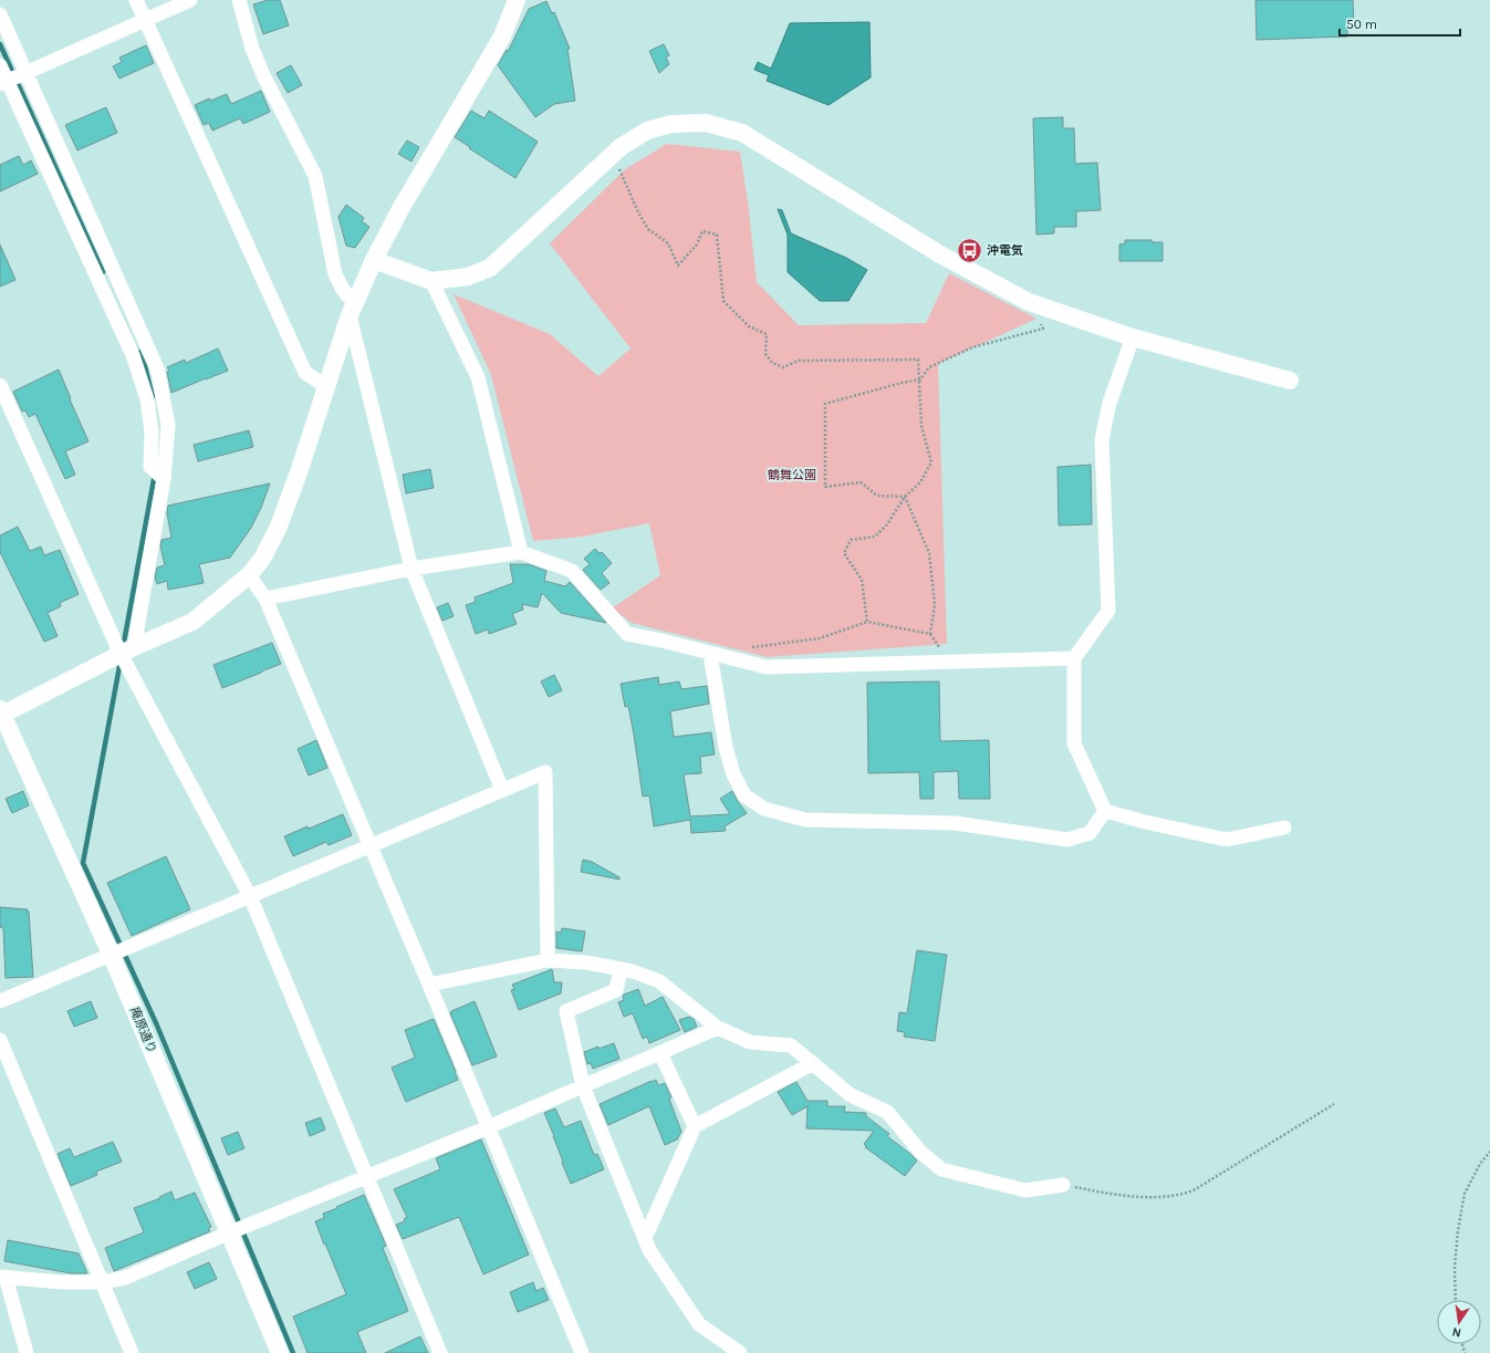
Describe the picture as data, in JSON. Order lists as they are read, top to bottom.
{
  "streets": {
    "street": ["庵原通り"]
  },
  "parks": ["鶴舞公園"],
  "places": {
    "bus stop": ["沖電気"]
  },
  "scale_bar": "50 m",
  "north": "bottom"
}
